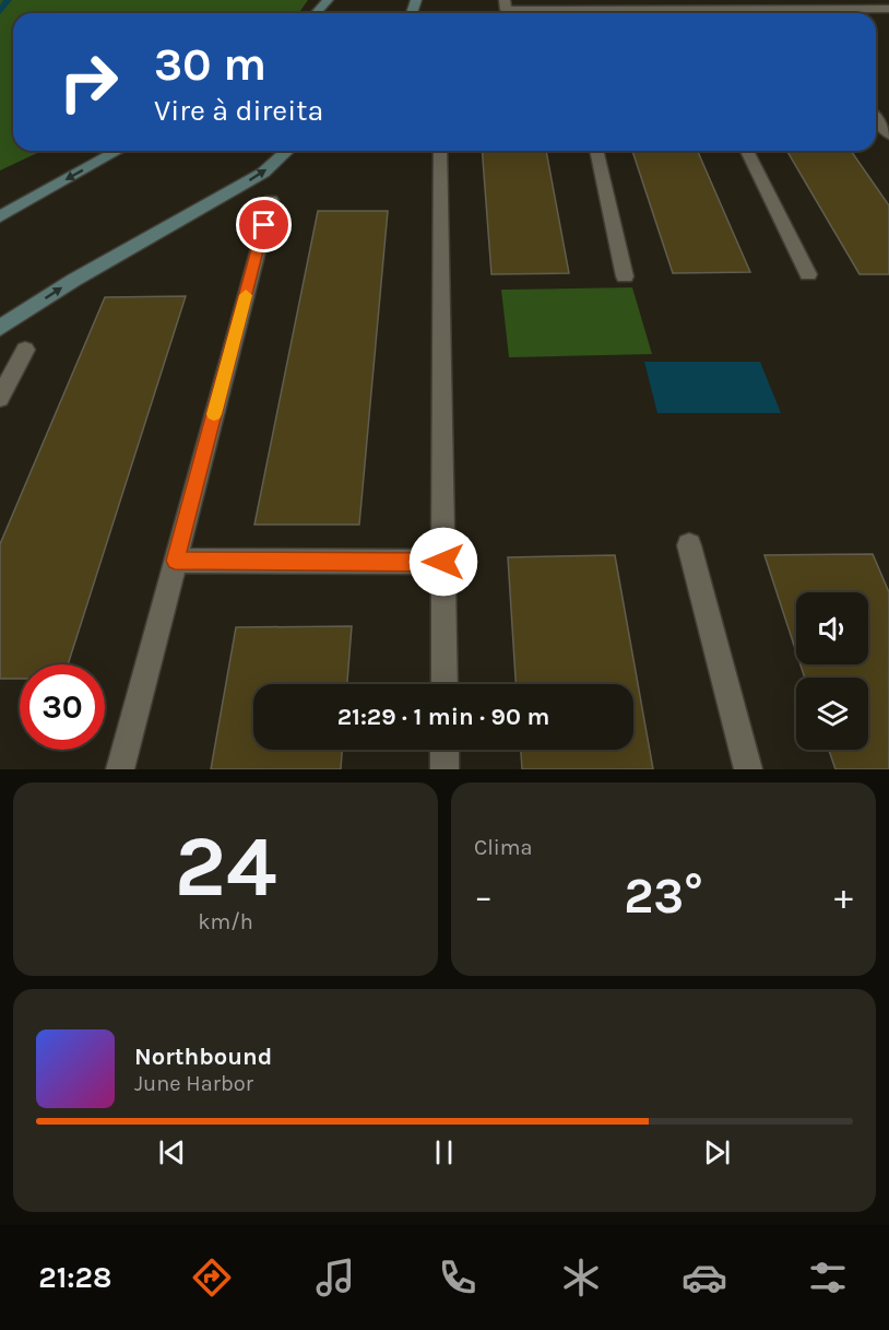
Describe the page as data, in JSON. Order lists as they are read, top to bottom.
{
  "page": {
    "turn": ["30 m", "Vire à direita"],
    "limit": "30",
    "trip": "21:29 · 1 min · 90 m",
    "tile": [
      ["24", "km/h"],
      "Clima"
    ],
    "heat": ["−", "23°", "+"],
    "song": ["Northbound", "June Harbor"],
    "tabs": "21:28"
  }
}
